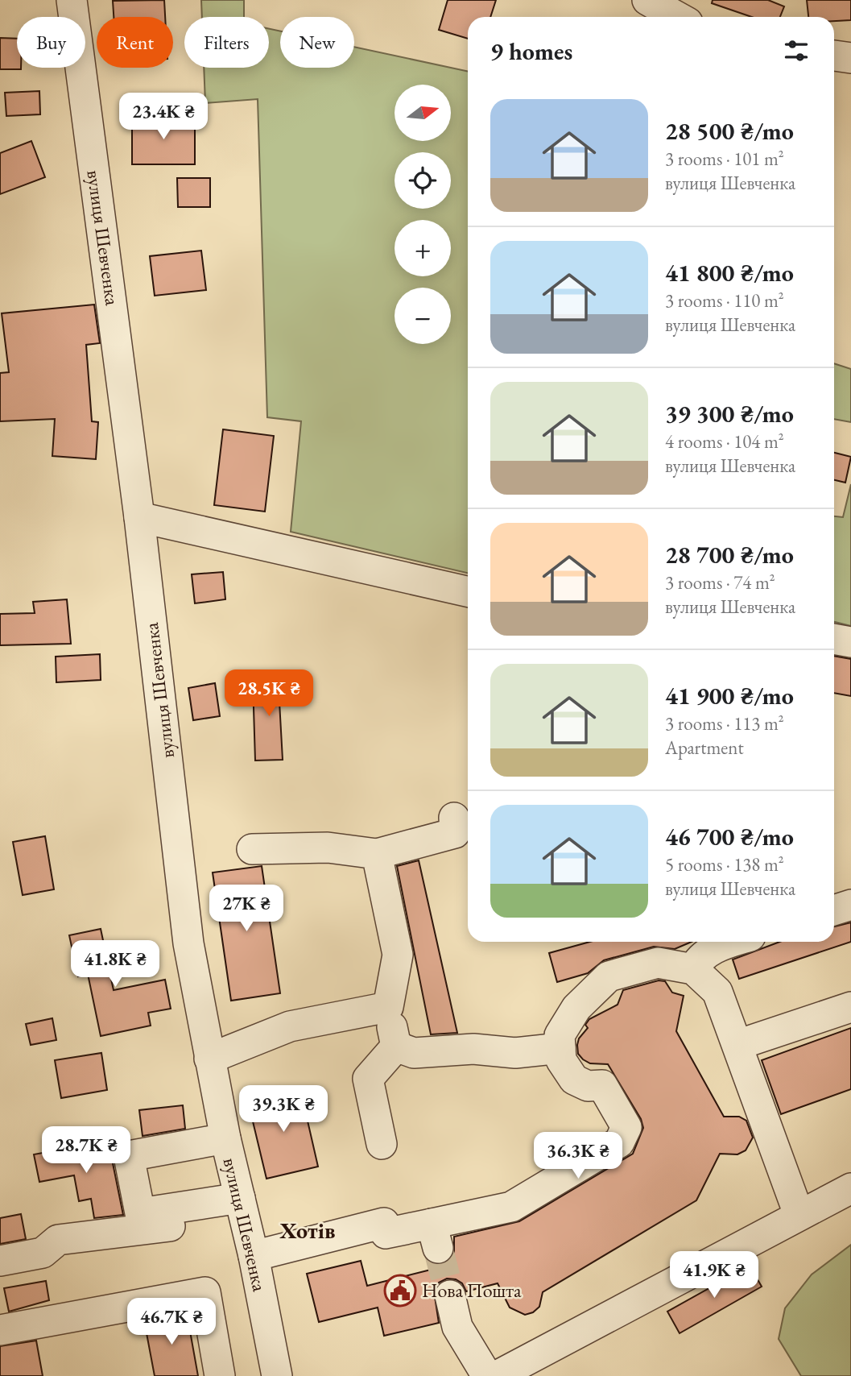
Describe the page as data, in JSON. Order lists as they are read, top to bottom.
{
  "streets": {
    "street": ["вулиця Шевченка"]
  },
  "districts": ["Хотів"],
  "places": {
    "public building": ["Нова Пошта"]
  },
  "north": "right",
  "page": {
    "chip": [
      "Buy",
      "Rent",
      "Filters",
      "New"
    ],
    "heading": "9 homes",
    "map_buttons": ["+", "−"],
    "list": [
      {
        "name": "28 500 ₴/mo",
        "note": "3 rooms · 101 m² · вулиця Шевченка"
      },
      {
        "name": "41 800 ₴/mo",
        "note": "3 rooms · 110 m² · вулиця Шевченка"
      },
      {
        "name": "39 300 ₴/mo",
        "note": "4 rooms · 104 m² · вулиця Шевченка"
      },
      {
        "name": "28 700 ₴/mo",
        "note": "3 rooms · 74 m² · вулиця Шевченка"
      },
      {
        "name": "41 900 ₴/mo",
        "note": "3 rooms · 113 m² · Apartment"
      },
      {
        "name": "46 700 ₴/mo",
        "note": "5 rooms · 138 m² · вулиця Шевченка"
      }
    ],
    "price": [
      "23.4K ₴",
      "28.5K ₴",
      "27K ₴",
      "41.8K ₴",
      "39.3K ₴",
      "28.7K ₴",
      "36.3K ₴",
      "41.9K ₴",
      "46.7K ₴"
    ]
  }
}
